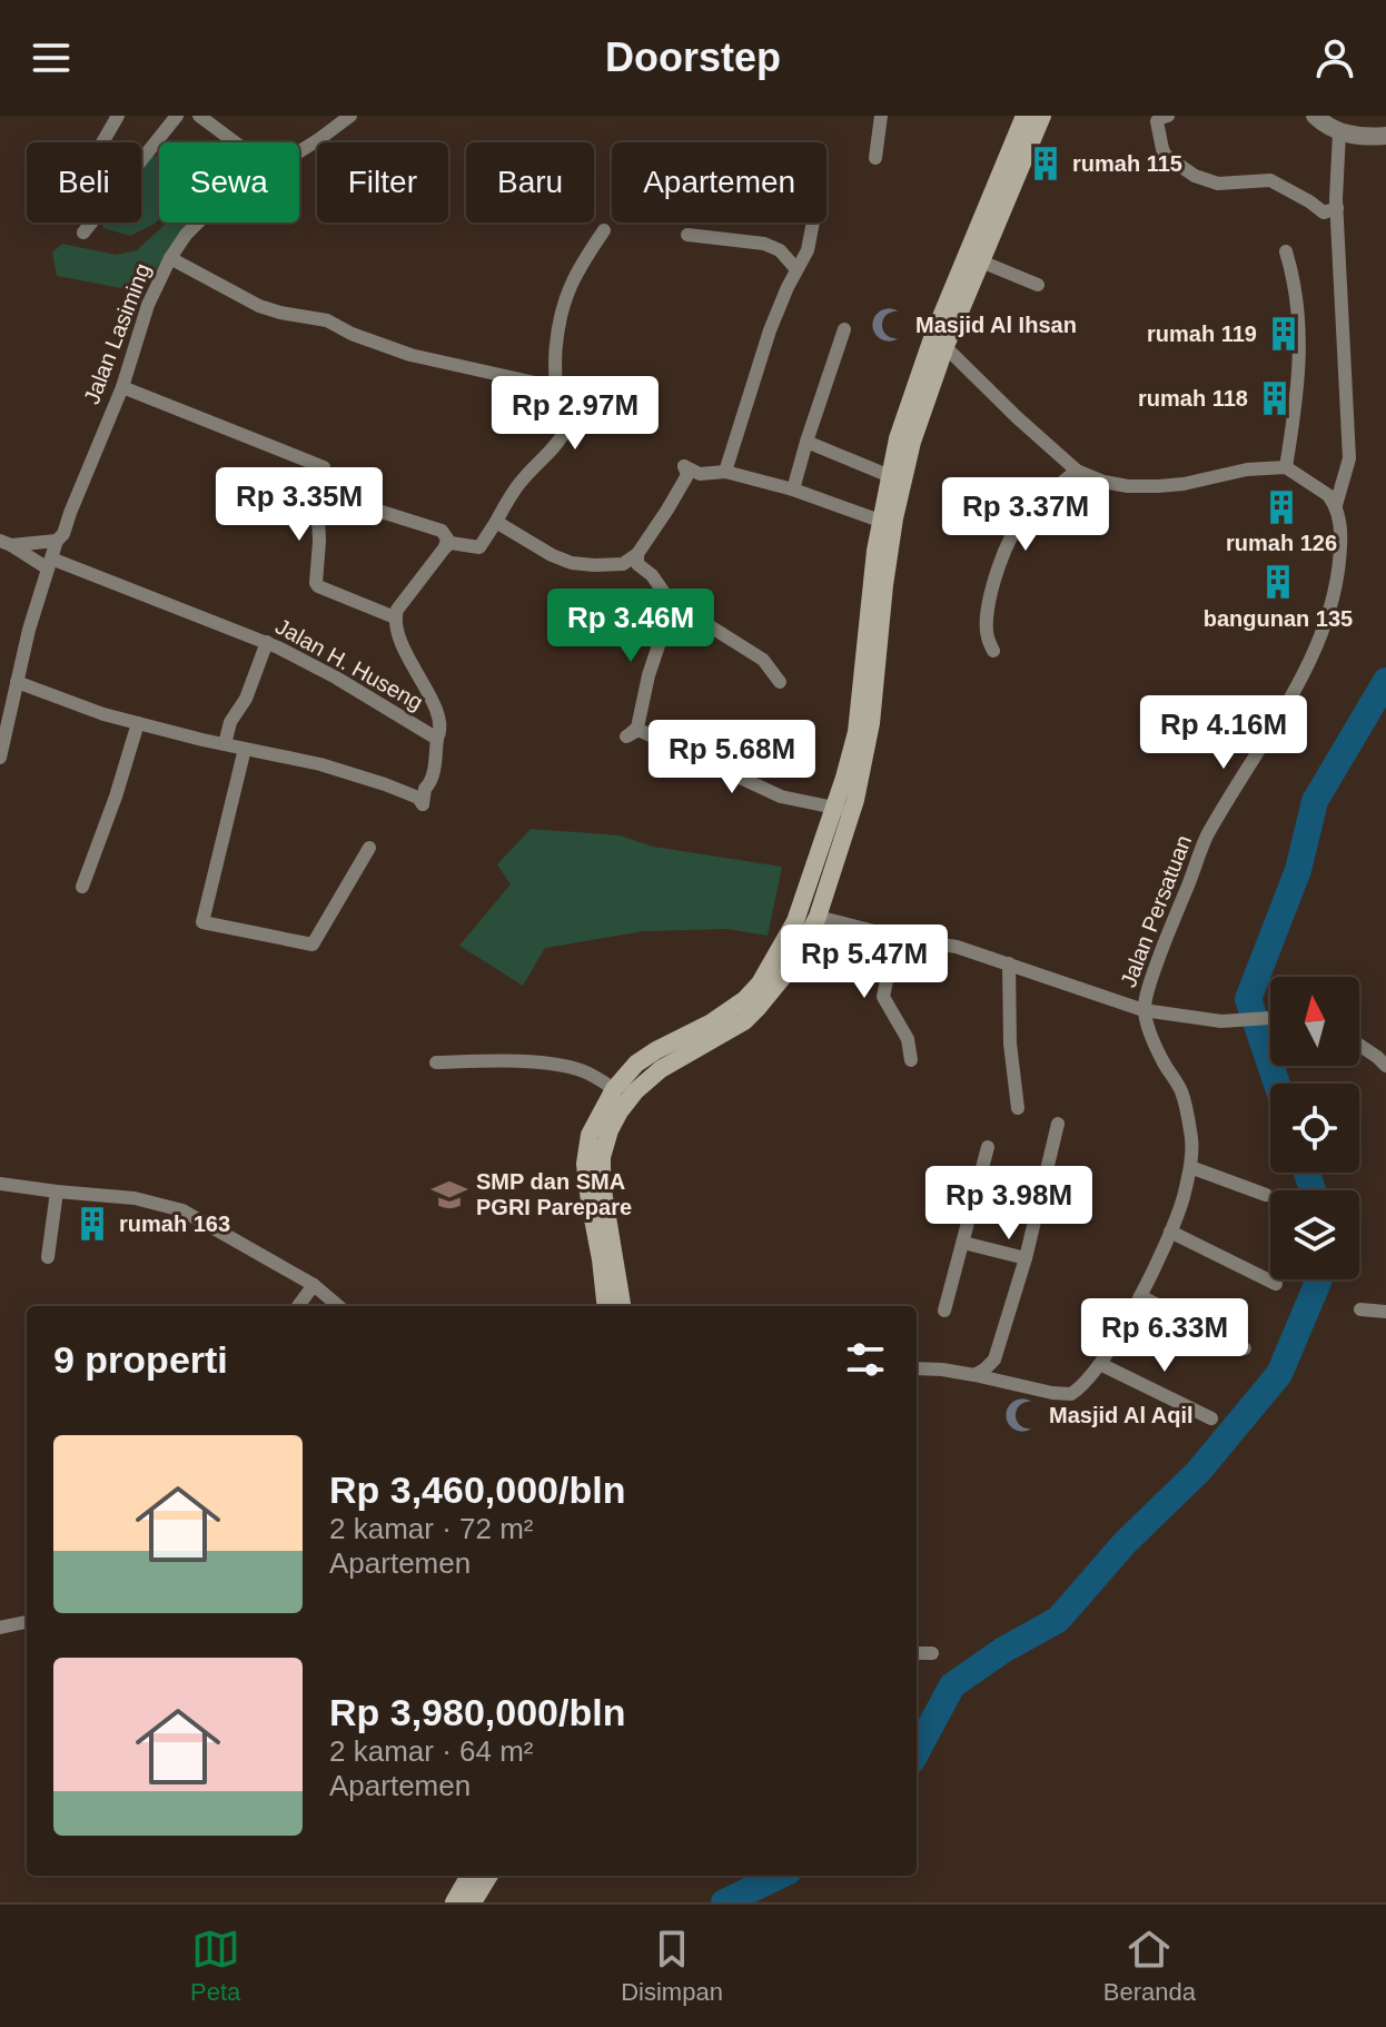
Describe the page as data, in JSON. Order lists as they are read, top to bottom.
{
  "streets": {
    "street": ["Jalan Lasiming", "Jalan H. Huseng", "Jalan Persatuan"]
  },
  "crossings": [
    ["Jalan Lasiming", "Jalan H. Huseng"]
  ],
  "places": {
    "building": [
      "rumah 115",
      "rumah 119",
      "rumah 118",
      "rumah 126",
      "bangunan 135",
      "rumah 163"
    ],
    "mosque": ["Masjid Al Ihsan", "Masjid Al Aqil"],
    "school or university": ["SMP dan SMA PGRI Parepare"]
  },
  "north": "top",
  "page": {
    "header": "Doorstep",
    "chip": [
      "Beli",
      "Sewa",
      "Filter",
      "Baru",
      "Apartemen"
    ],
    "price": [
      "Rp 2.97M",
      "Rp 3.35M",
      "Rp 3.37M",
      "Rp 3.46M",
      "Rp 4.16M",
      "Rp 5.68M",
      "Rp 5.47M",
      "Rp 3.98M",
      "Rp 6.33M"
    ],
    "heading": "9 properti",
    "list": [
      {
        "name": "Rp 3,460,000/bln",
        "note": "2 kamar · 72 m² · Apartemen"
      },
      {
        "name": "Rp 3,980,000/bln",
        "note": "2 kamar · 64 m² · Apartemen"
      }
    ],
    "tabs": ["Peta", "Disimpan", "Beranda"]
  }
}
